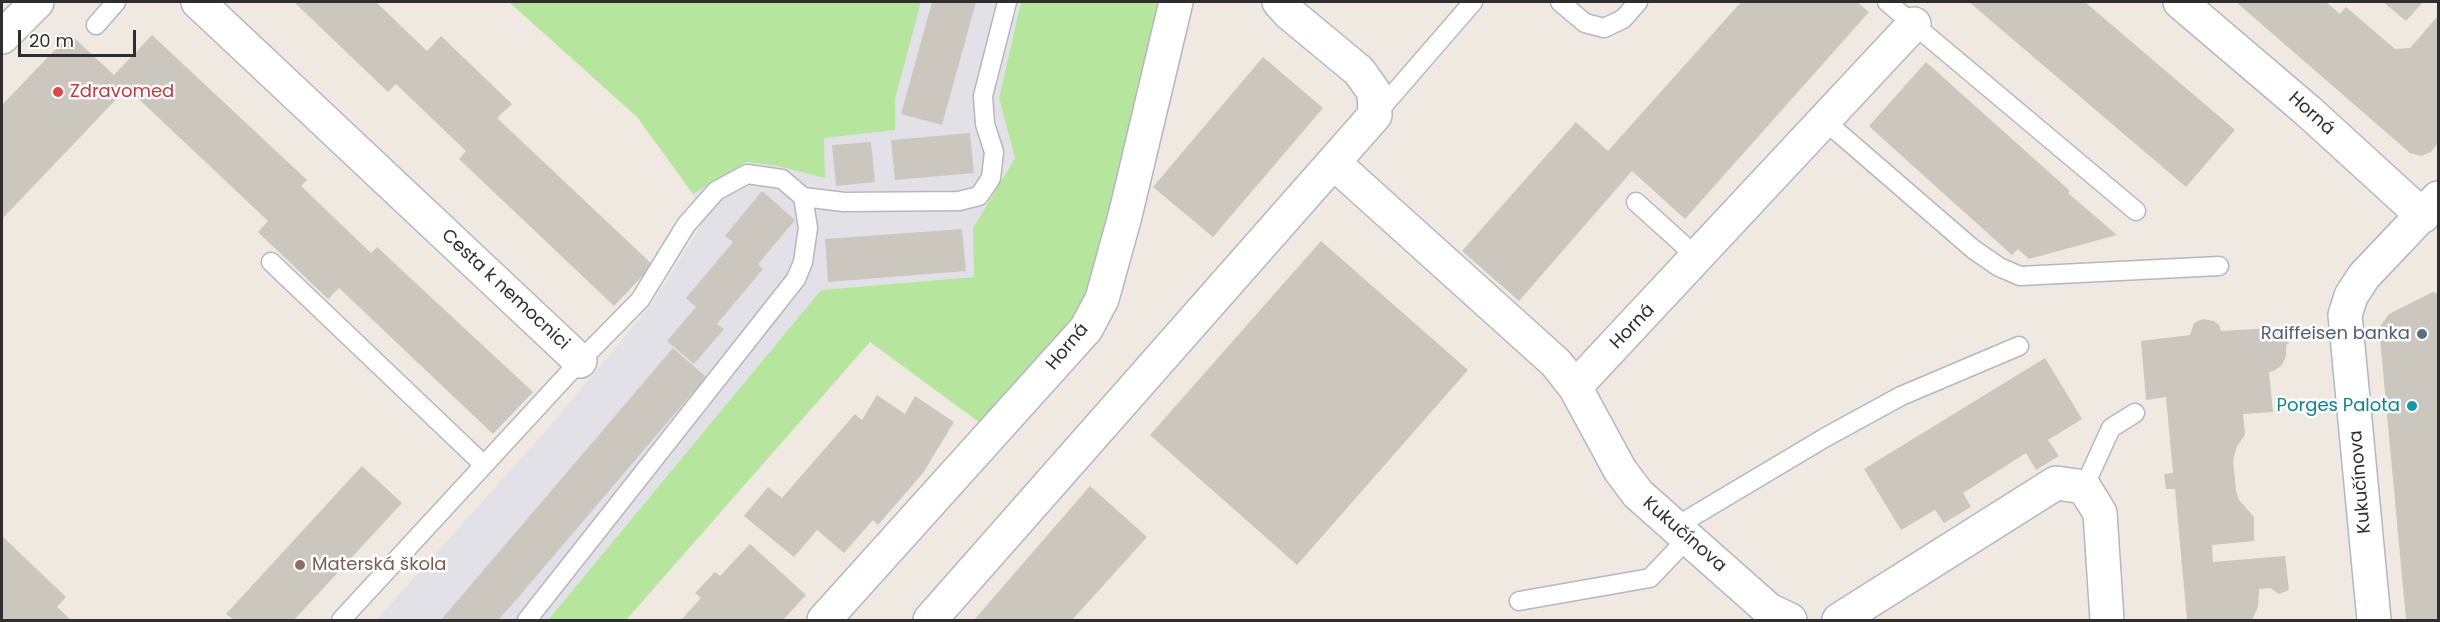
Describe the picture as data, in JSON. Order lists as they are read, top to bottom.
{
  "streets": {
    "street": ["Horná", "Cesta k nemocnici", "Kukučínova"]
  },
  "crossings": [
    ["Horná", "Kukučínova"]
  ],
  "places": [
    "Zdravomed",
    "Raiffeisen banka",
    "Porges Palota",
    "Materská škola"
  ],
  "scale_bar": "20 m"
}
